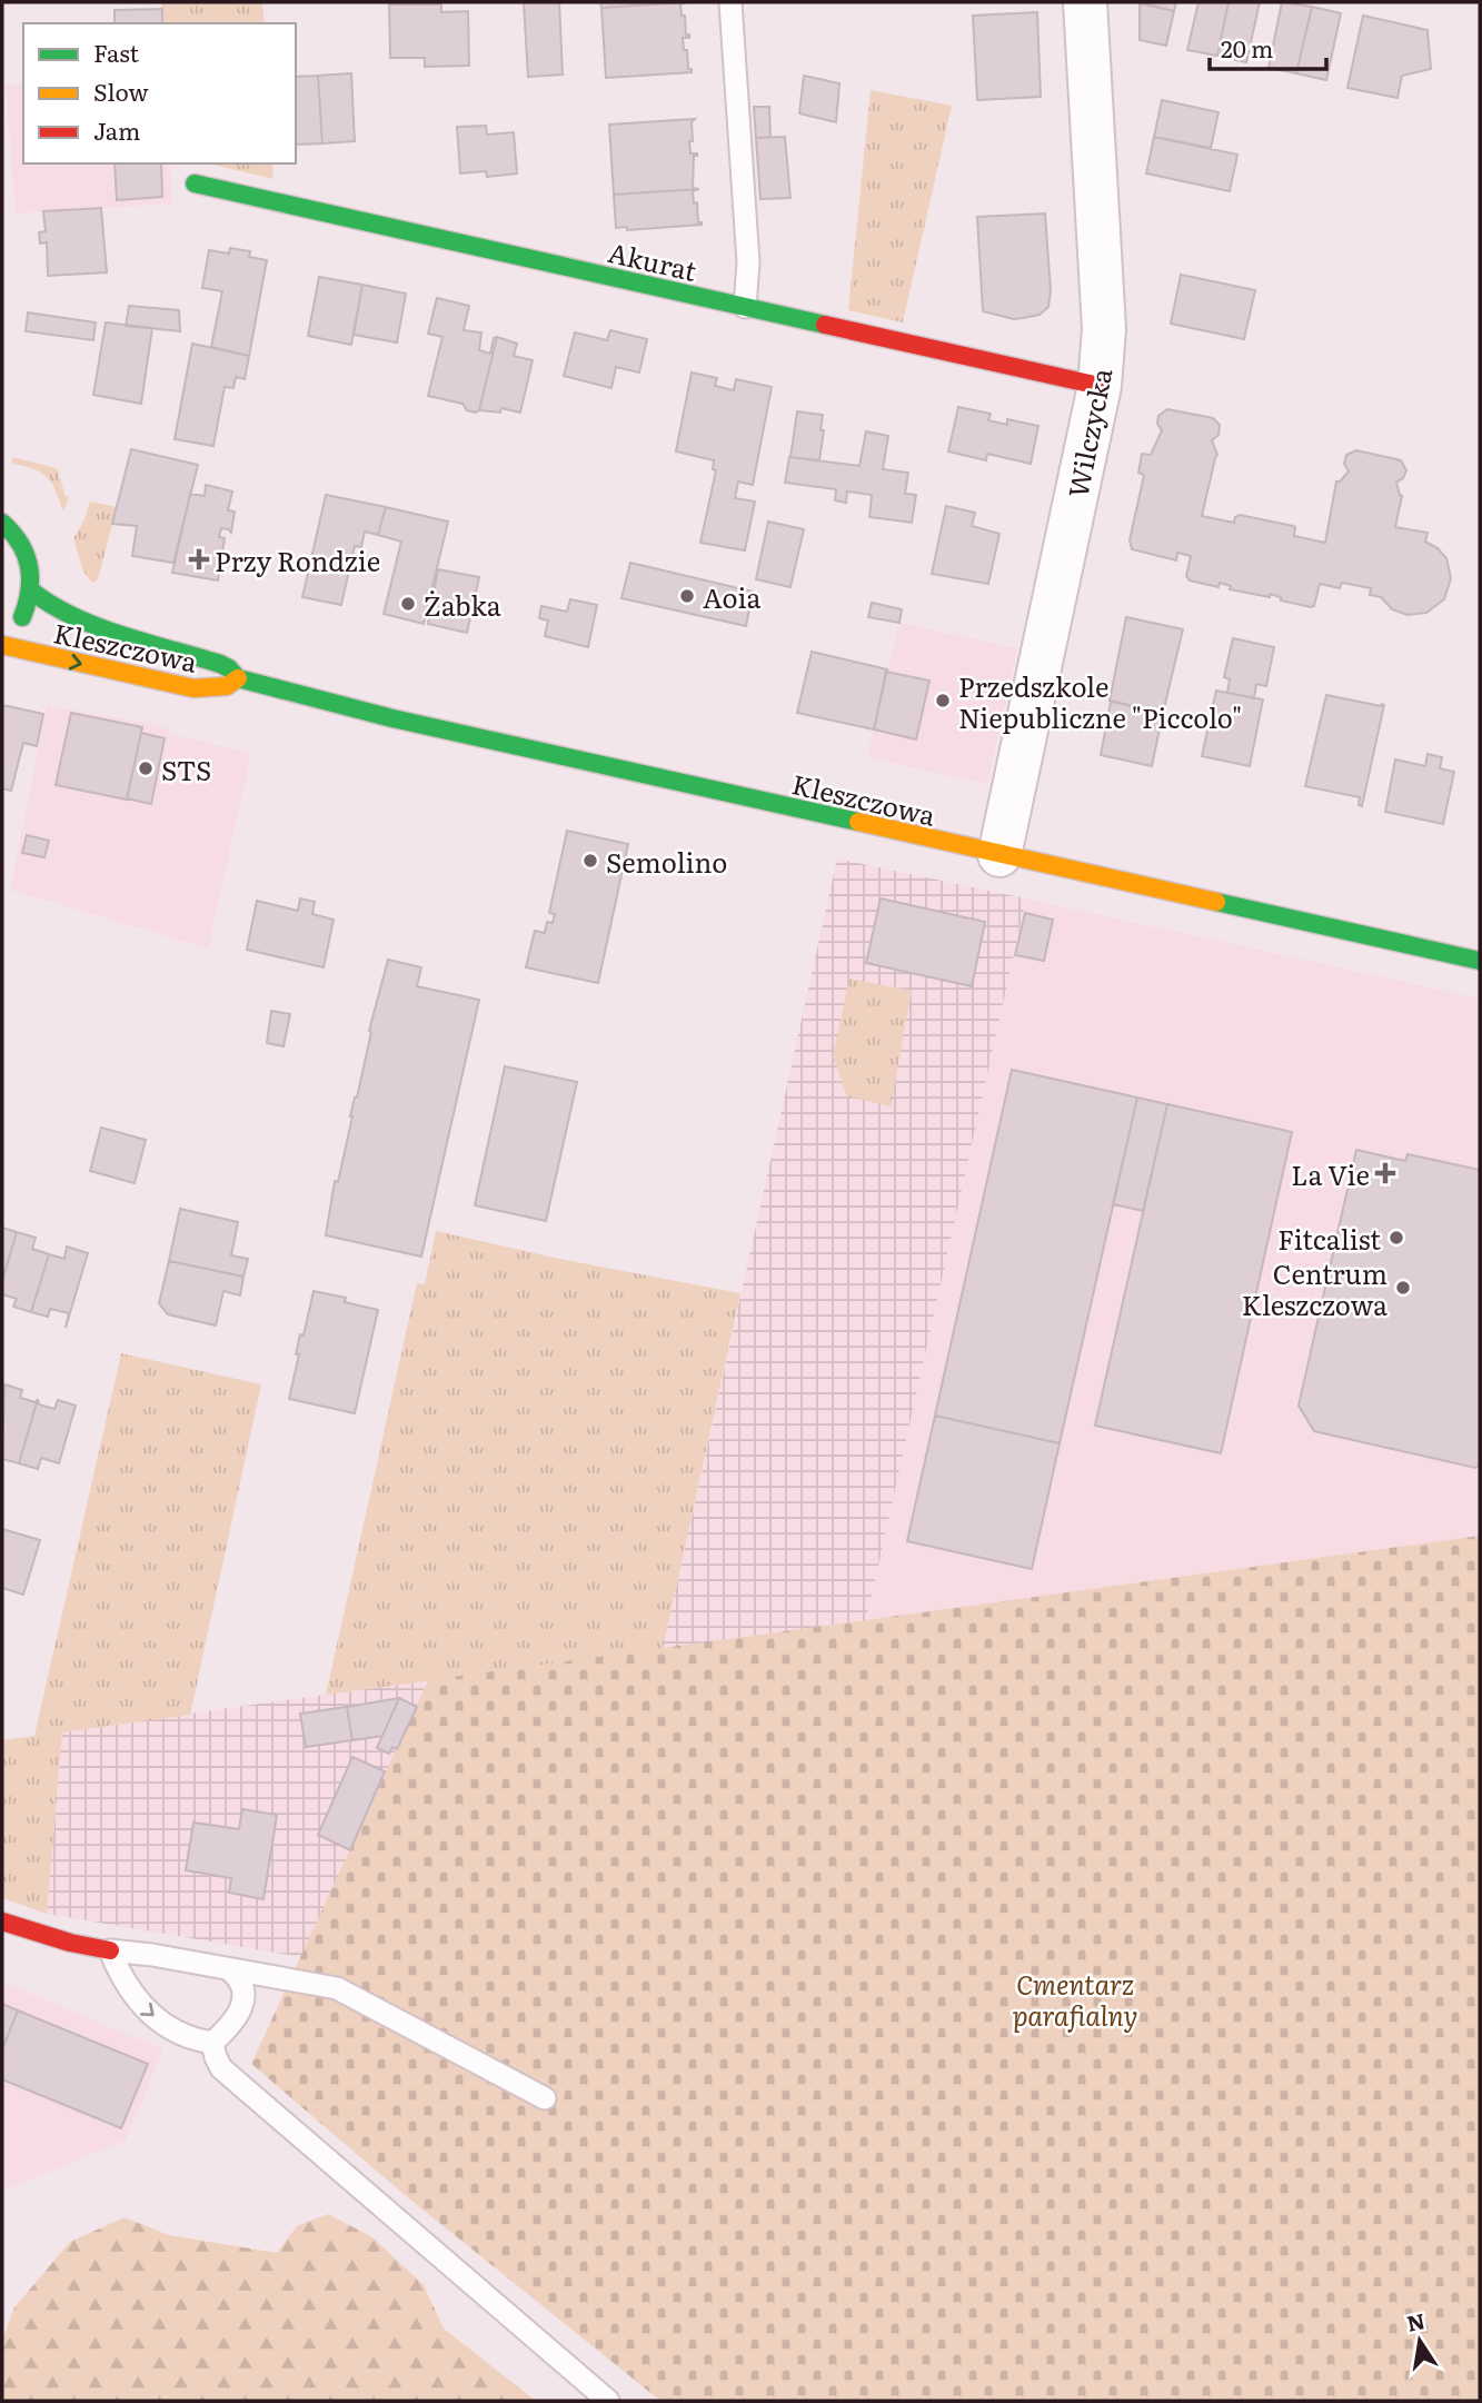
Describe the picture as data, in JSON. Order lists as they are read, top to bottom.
{
  "streets": {
    "main road": ["Akurat", "Kleszczowa"],
    "street": ["Wilczycka"]
  },
  "crossings": [
    ["Akurat", "Wilczycka"],
    ["Wilczycka", "Kleszczowa"]
  ],
  "parks": ["Cmentarz parafialny"],
  "places": {
    "health": ["Przy Rondzie", "La Vie"],
    "other": [
      "Aoia",
      "Żabka",
      "Przedszkole Niepubliczne \"Piccolo\"",
      "STS",
      "Semolino",
      "Fitcalist",
      "Centrum Kleszczowa"
    ]
  },
  "legend": ["Fast", "Slow", "Jam"],
  "scale_bar": "20 m",
  "north": "top"
}
